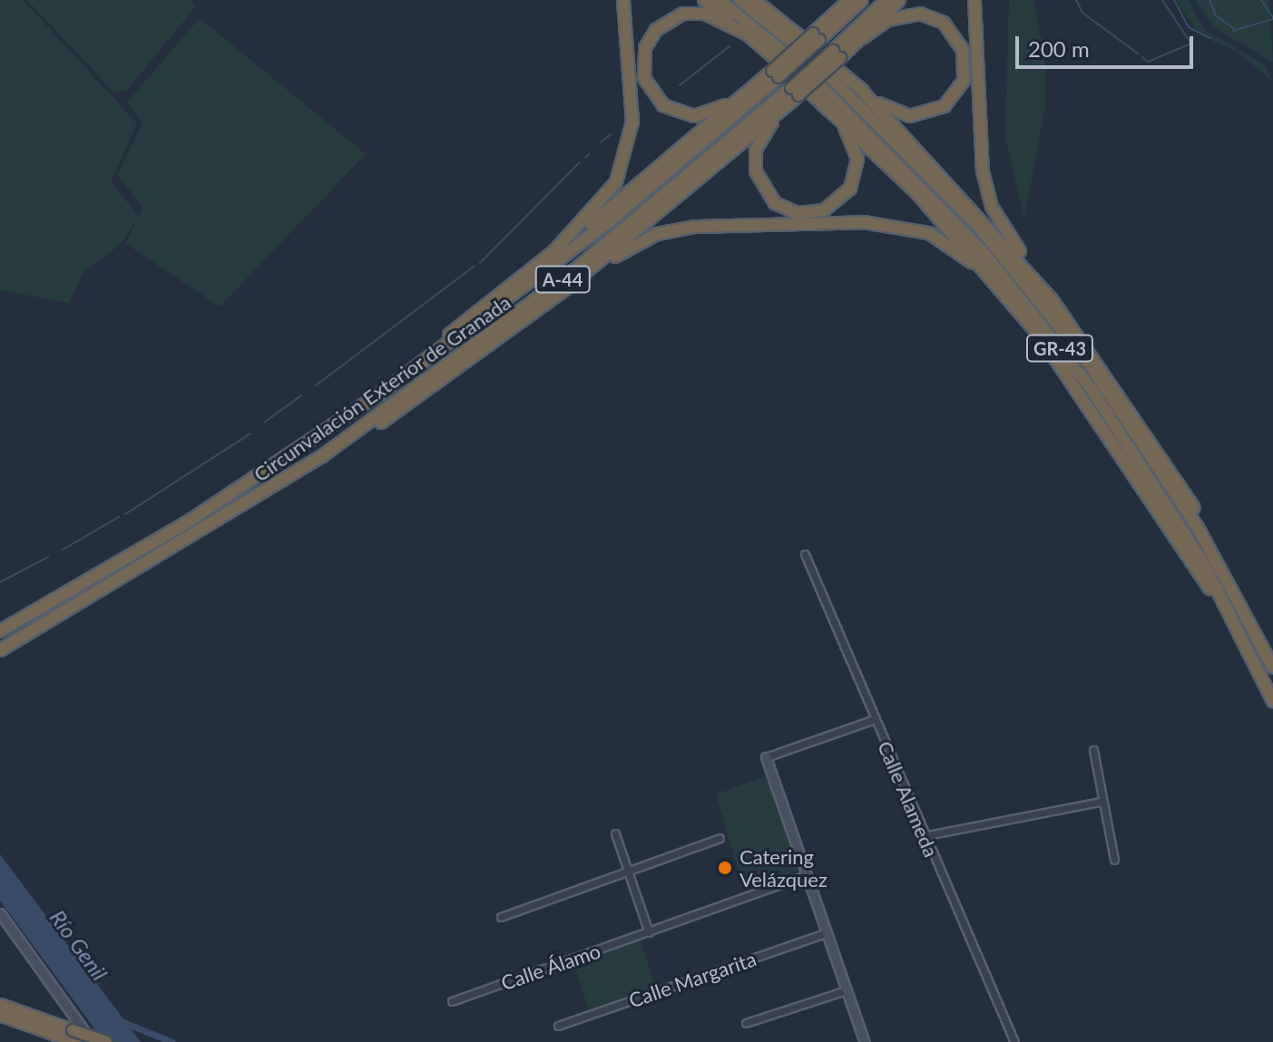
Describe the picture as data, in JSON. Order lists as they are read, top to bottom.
{
  "streets": {
    "highway": ["A-44", "GR-43", "Circunvalación Exterior de Granada"],
    "street": ["Calle Alameda", "Calle Álamo", "Calle Margarita"]
  },
  "crossings": [
    ["GR-43", "Circunvalación Exterior de Granada"]
  ],
  "water": ["Río Genil"],
  "places": ["Catering Velázquez"],
  "scale_bar": "200 m"
}
